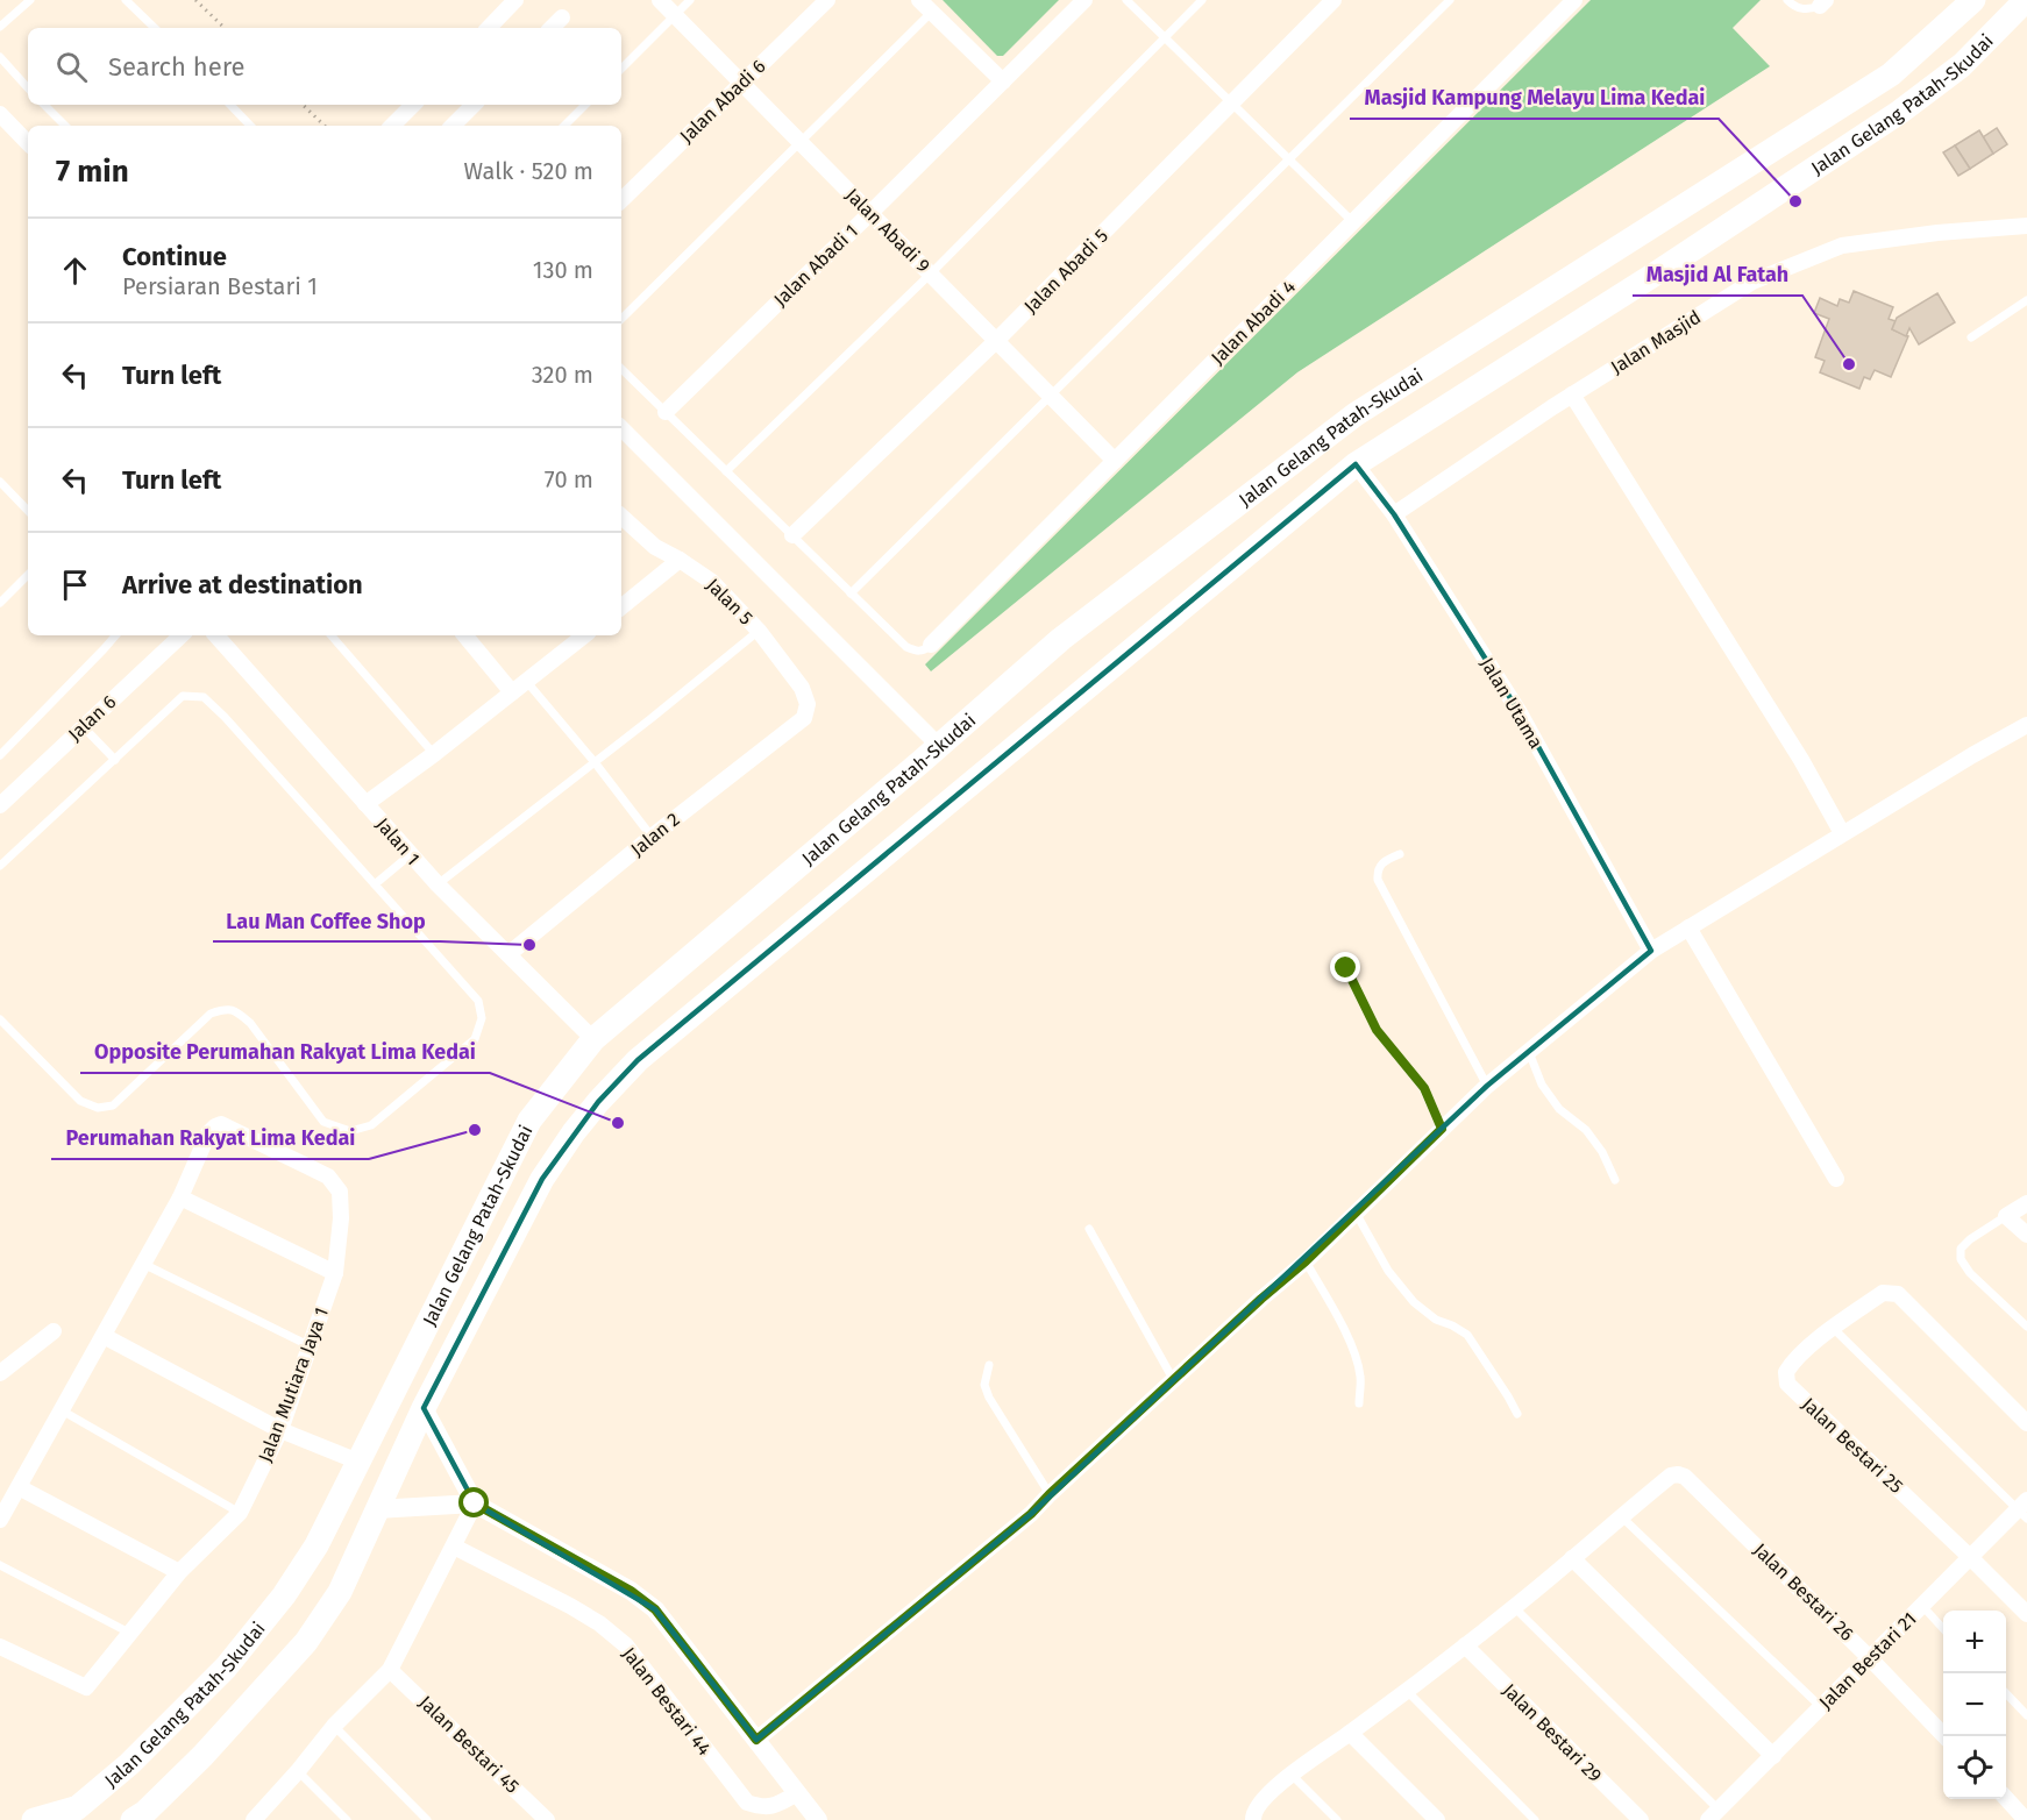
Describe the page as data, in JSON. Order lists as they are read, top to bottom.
{
  "streets": {
    "main road": ["Jalan Gelang Patah-Skudai"],
    "street": [
      "Jalan Abadi 6",
      "Jalan Abadi 9",
      "Jalan Abadi 1",
      "Jalan Abadi 5",
      "Jalan Abadi 4",
      "Jalan Masjid",
      "Jalan 5",
      "Jalan Utama",
      "Jalan 6",
      "Jalan 2",
      "Jalan 1",
      "Jalan Mutiara Jaya 1",
      "Jalan Bestari 25",
      "Jalan Bestari 26",
      "Jalan Bestari 21",
      "Jalan Bestari 44",
      "Jalan Bestari 29",
      "Jalan Bestari 45"
    ]
  },
  "crossings": [
    ["Jalan Abadi 6", "Jalan Abadi 9"],
    ["Jalan Gelang Patah-Skudai", "Jalan Utama"],
    ["Jalan Gelang Patah-Skudai", "Jalan 1"],
    ["Jalan Abadi 9", "Jalan Abadi 1"],
    ["Jalan Abadi 9", "Jalan Abadi 5"],
    ["Jalan Abadi 9", "Jalan Abadi 4"],
    ["Jalan Masjid", "Jalan Utama"],
    ["Jalan 5", "Jalan 2"],
    ["Jalan 2", "Jalan 1"],
    ["Jalan Bestari 25", "Jalan Bestari 21"],
    ["Jalan Bestari 26", "Jalan Bestari 21"]
  ],
  "places": [
    "Masjid Kampung Melayu Lima Kedai",
    "Masjid Al Fatah",
    "Lau Man Coffee Shop",
    "Opposite Perumahan Rakyat Lima Kedai",
    "Perumahan Rakyat Lima Kedai"
  ],
  "page": {
    "search": "Search here",
    "heading": ["7 min", "Walk · 520 m"],
    "list": [
      ["Continue", "Persiaran Bestari 1", "130 m"],
      ["Turn left", "320 m"],
      ["Turn left", "70 m"],
      "Arrive at destination"
    ],
    "map_buttons": ["+", "−"]
  }
}
